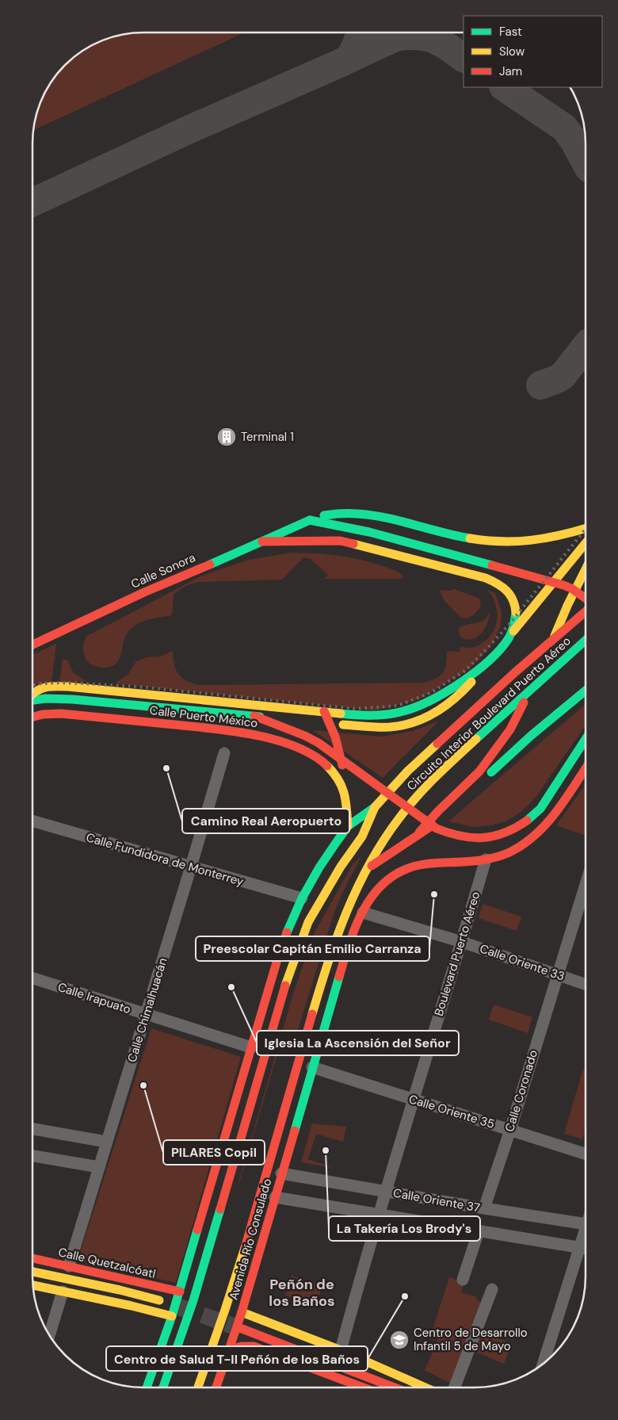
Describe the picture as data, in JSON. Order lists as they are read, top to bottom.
{
  "streets": {
    "main road": [
      "Calle Sonora",
      "Circuito Interior Boulevard Puerto Aéreo",
      "Calle Puerto México",
      "Avenida Río Consulado",
      "Calle Quetzalcóatl"
    ],
    "street": [
      "Calle Fundidora de Monterrey",
      "Boulevard Puerto Aéreo",
      "Calle Oriente 33",
      "Calle Irapuato",
      "Calle Chimalhuacán",
      "Calle Coronado",
      "Calle Oriente 35",
      "Calle Oriente 37"
    ]
  },
  "crossings": [
    ["Calle Fundidora de Monterrey", "Calle Chimalhuacán"],
    ["Boulevard Puerto Aéreo", "Calle Oriente 33"],
    ["Boulevard Puerto Aéreo", "Calle Oriente 35"],
    ["Boulevard Puerto Aéreo", "Calle Oriente 37"],
    ["Boulevard Puerto Aéreo", "Avenida Río Consulado"],
    ["Calle Oriente 33", "Calle Coronado"],
    ["Calle Oriente 33", "Avenida Río Consulado"],
    ["Calle Irapuato", "Calle Chimalhuacán"],
    ["Calle Chimalhuacán", "Calle Quetzalcóatl"],
    ["Calle Coronado", "Calle Oriente 35"],
    ["Calle Coronado", "Calle Oriente 37"],
    ["Calle Oriente 35", "Avenida Río Consulado"],
    ["Calle Oriente 37", "Avenida Río Consulado"]
  ],
  "districts": ["Peñón de los Baños"],
  "places": {
    "building": ["Terminal 1"],
    "other": [
      "Camino Real Aeropuerto",
      "Preescolar Capitán Emilio Carranza",
      "Iglesia La Ascensión del Señor",
      "PILARES Copil",
      "La Takería Los Brody's",
      "Centro de Salud T-II Peñón de los Baños"
    ],
    "school or university": ["Centro de Desarrollo Infantil 5 de Mayo"]
  },
  "legend": ["Fast", "Slow", "Jam"]
}
